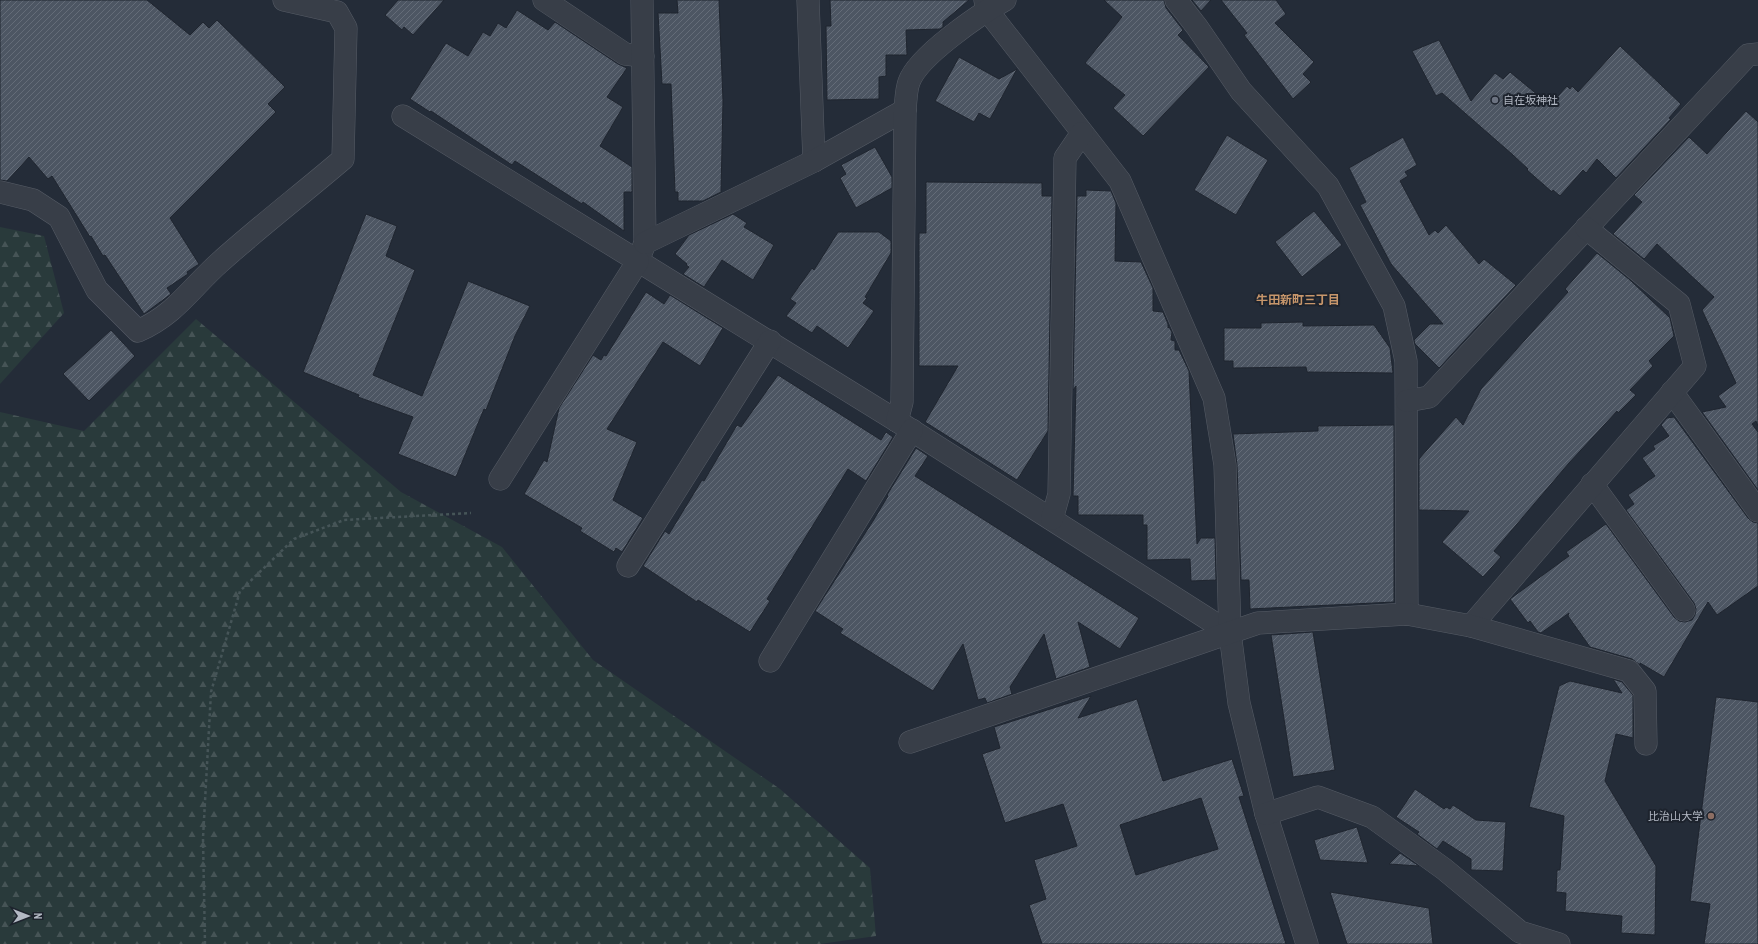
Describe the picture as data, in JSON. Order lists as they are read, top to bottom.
{
  "districts": ["牛田新町三丁目"],
  "places": ["自在坂神社", "比治山大学"],
  "north": "right"
}
